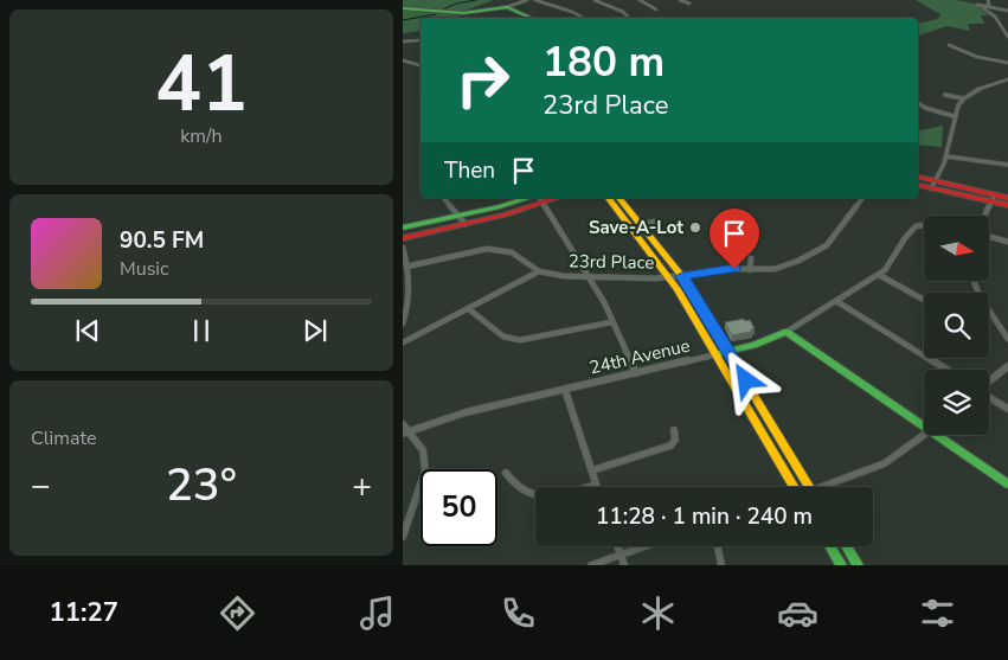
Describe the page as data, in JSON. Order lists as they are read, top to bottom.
{
  "streets": {
    "main road": ["24th Avenue"],
    "street": ["23rd Place"]
  },
  "places": ["Save-A-Lot"],
  "north": "right",
  "page": {
    "tile": [
      ["41", "km/h"],
      "Climate"
    ],
    "turn": ["180 m", "23rd Place"],
    "then": "Then",
    "song": ["90.5 FM", "Music"],
    "heat": ["−", "23°", "+"],
    "limit": "50",
    "trip": "11:28 · 1 min · 240 m",
    "tabs": "11:27"
  }
}
